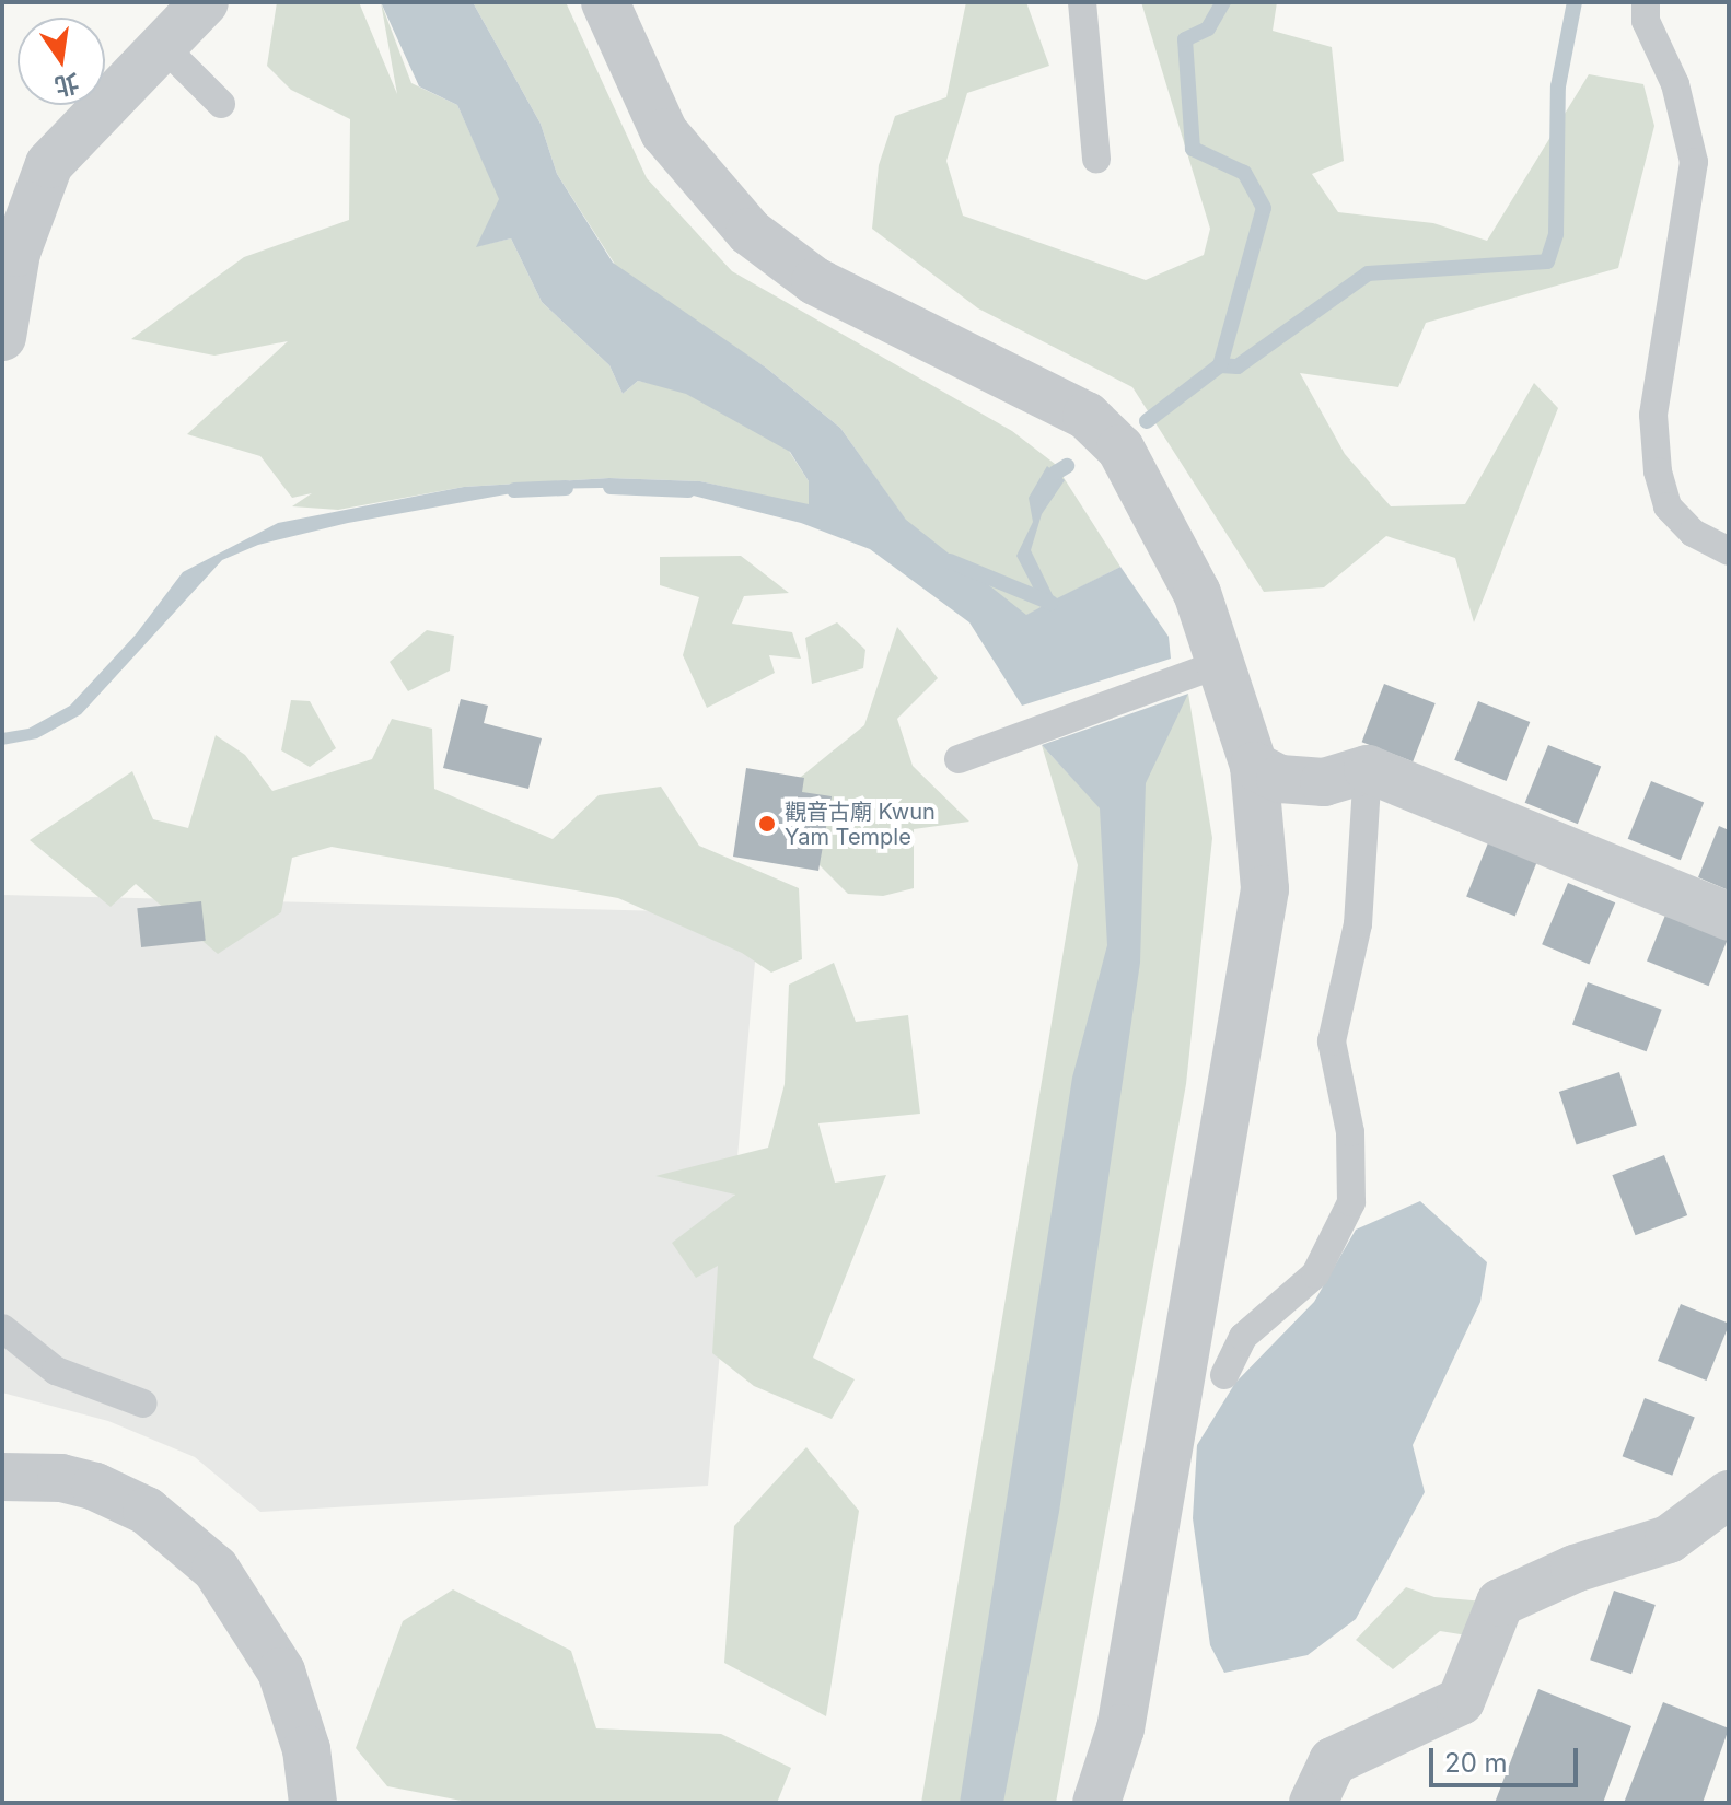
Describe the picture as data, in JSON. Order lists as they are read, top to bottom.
{
  "places": ["觀音古廟 Kwun Yam Temple"],
  "scale_bar": "20 m",
  "north": "bottom"
}
